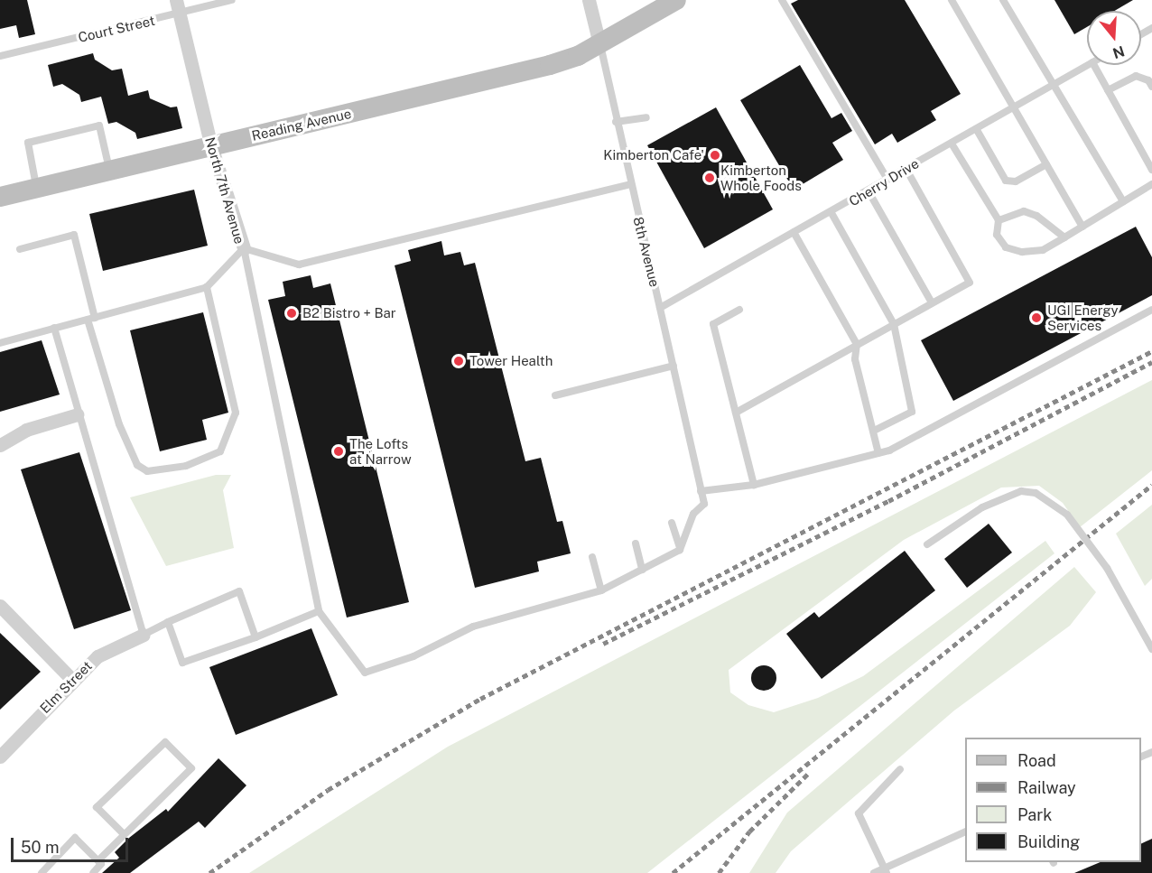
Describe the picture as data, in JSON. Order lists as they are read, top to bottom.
{
  "streets": {
    "street": [
      "Reading Avenue",
      "North 7th Avenue",
      "8th Avenue",
      "Elm Street"
    ],
    "lane": ["Court Street", "Cherry Drive"]
  },
  "crossings": [
    ["Court Street", "North 7th Avenue"],
    ["Reading Avenue", "North 7th Avenue"],
    ["Reading Avenue", "8th Avenue"],
    ["Cherry Drive", "8th Avenue"]
  ],
  "places": [
    "Kimberton Cafe'",
    "Kimberton Whole Foods",
    "B2 Bistro + Bar",
    "UGI Energy Services",
    "Tower Health",
    "The Lofts at Narrow"
  ],
  "legend": [
    "Road",
    "Railway",
    "Park",
    "Building"
  ],
  "scale_bar": "50 m",
  "north": "bottom"
}
